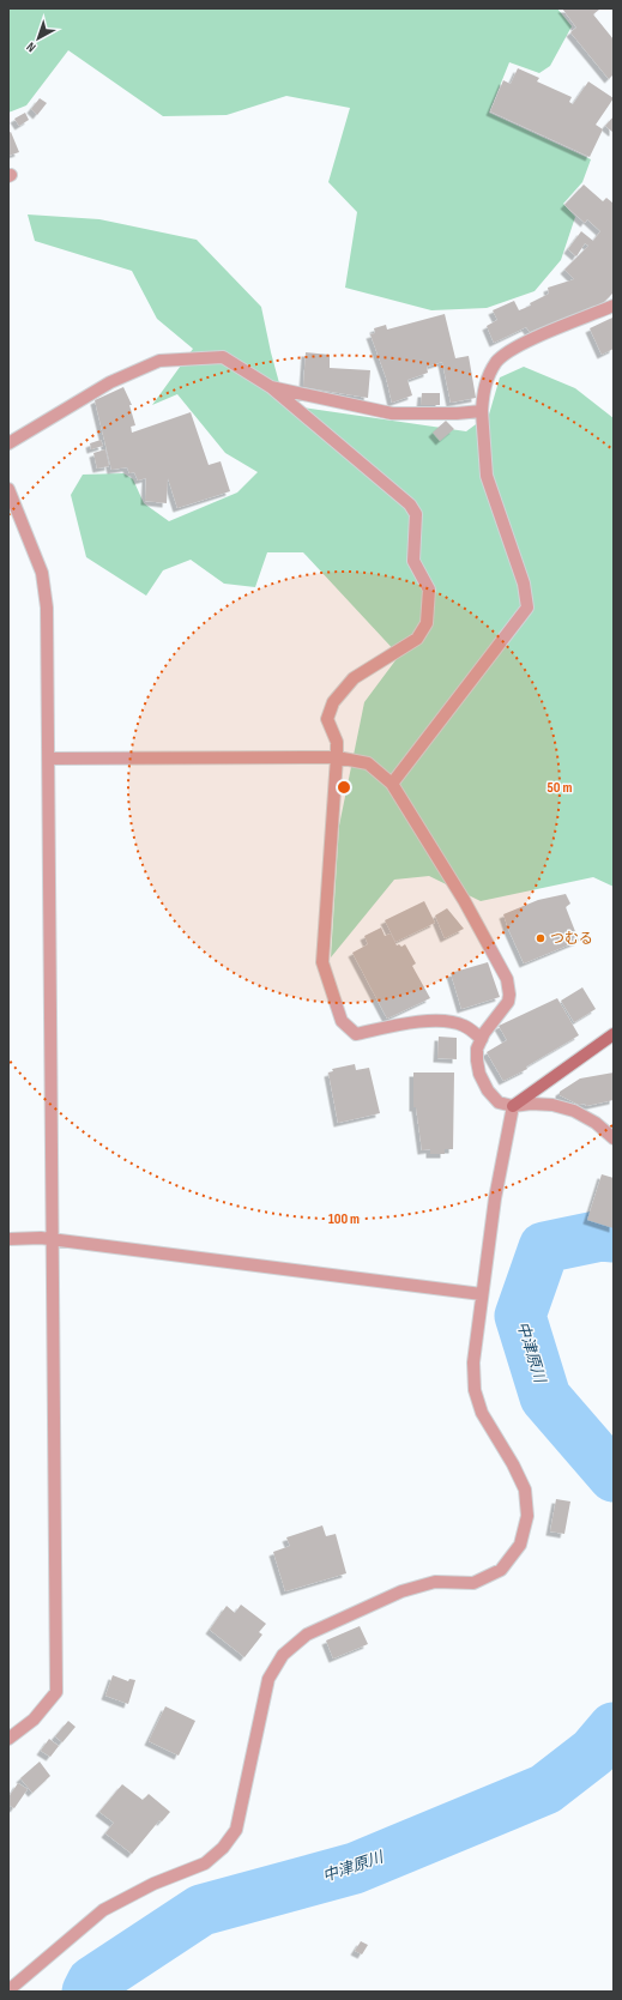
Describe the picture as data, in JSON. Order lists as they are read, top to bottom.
{
  "water": ["中津原川"],
  "places": ["つむる"],
  "north": "bottom left",
  "rings": ["50 m", "100 m"]
}
